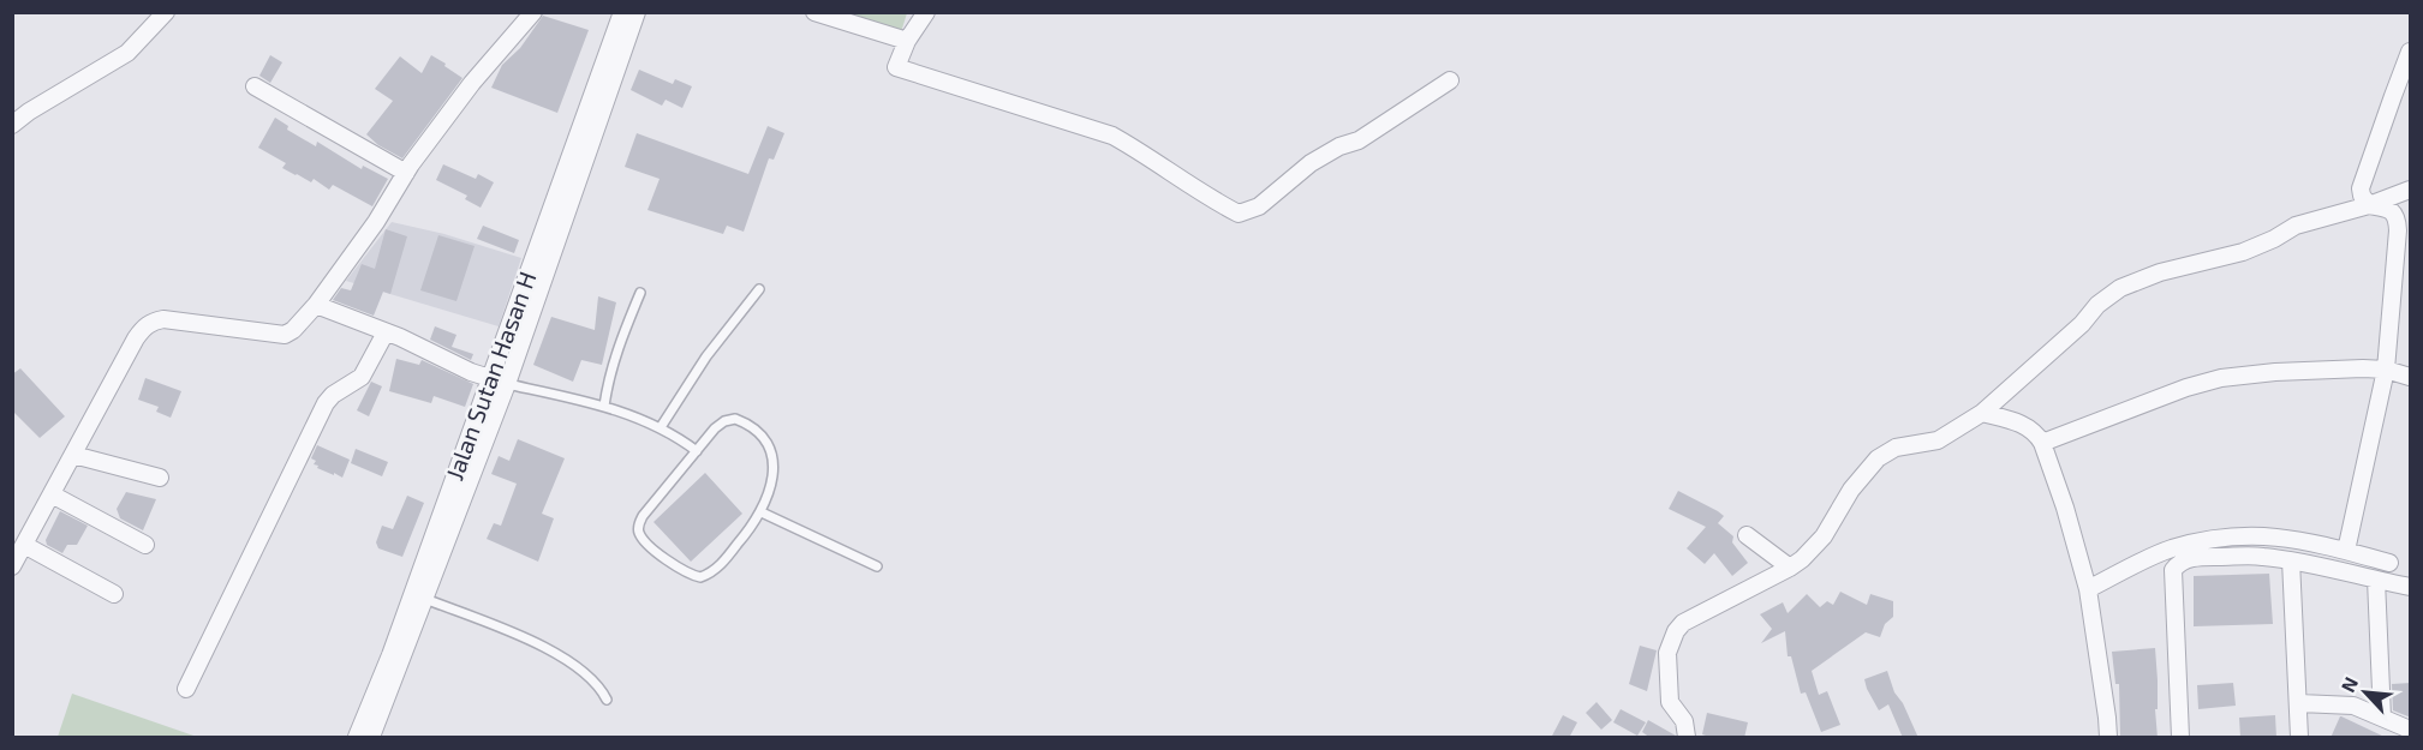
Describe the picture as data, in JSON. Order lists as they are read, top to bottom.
{
  "streets": {
    "street": ["Jalan Sutan Hasan H"]
  },
  "north": "top left"
}
